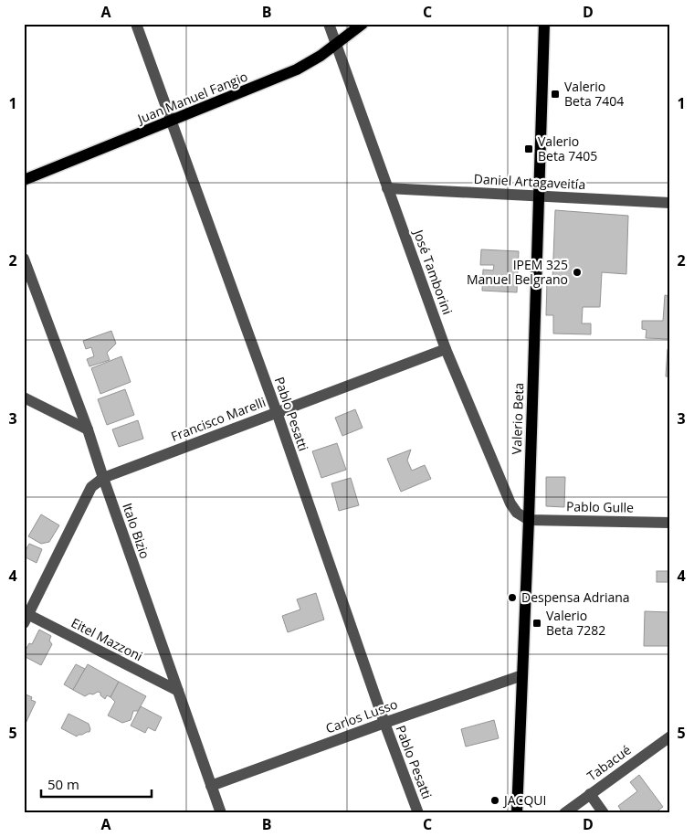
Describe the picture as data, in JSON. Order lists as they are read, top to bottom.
{
  "streets": {
    "main road": ["Juan Manuel Fangio", "Valerio Beta"],
    "street": [
      "Daniel Artagaveitía",
      "José Tamborini",
      "Pablo Pesatti",
      "Francisco Marelli",
      "Pablo Gulle",
      "Italo Bizio",
      "Eitel Mazzoni",
      "Carlos Lusso",
      "Tabacué"
    ]
  },
  "crossings": [
    ["Juan Manuel Fangio", "José Tamborini"],
    ["Juan Manuel Fangio", "Pablo Pesatti"],
    ["Daniel Artagaveitía", "José Tamborini"],
    ["Daniel Artagaveitía", "Valerio Beta"],
    ["José Tamborini", "Valerio Beta"],
    ["José Tamborini", "Francisco Marelli"],
    ["José Tamborini", "Pablo Gulle"],
    ["Pablo Pesatti", "Francisco Marelli"],
    ["Pablo Pesatti", "Carlos Lusso"],
    ["Valerio Beta", "Pablo Gulle"],
    ["Valerio Beta", "Carlos Lusso"],
    ["Francisco Marelli", "Italo Bizio"],
    ["Italo Bizio", "Eitel Mazzoni"],
    ["Italo Bizio", "Carlos Lusso"]
  ],
  "places": {
    "transit": ["Valerio Beta 7404", "Valerio Beta 7405", "Valerio Beta 7282"],
    "other": ["IPEM 325 Manuel Belgrano", "Despensa Adriana", "JACQUI"]
  },
  "scale_bar": "50 m",
  "grid": {
    "columns": [
      "A",
      "B",
      "C",
      "D"
    ],
    "rows": [
      "1",
      "2",
      "3",
      "4",
      "5"
    ]
  }
}
